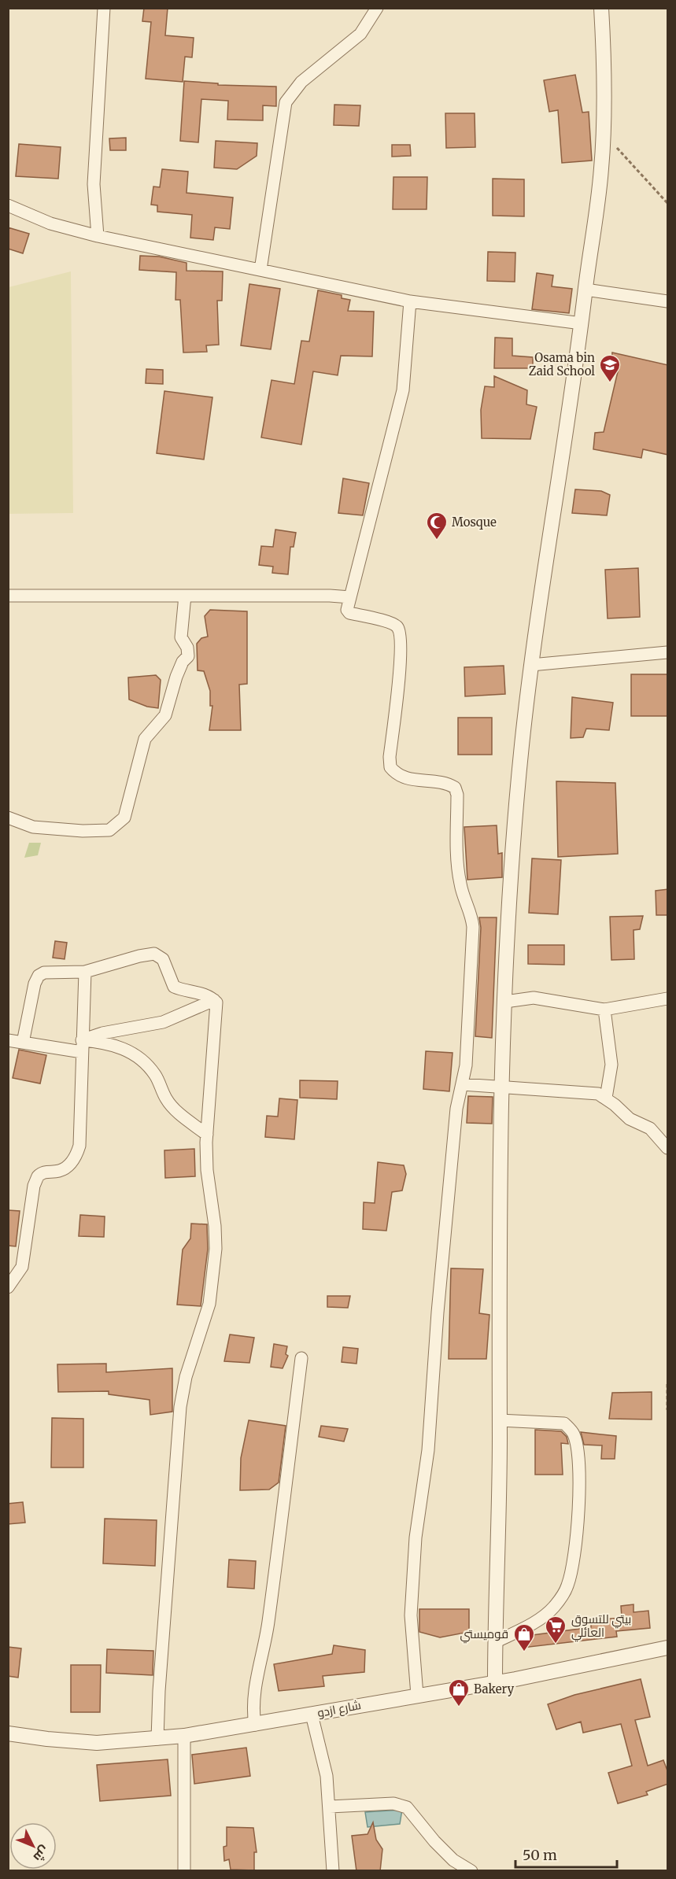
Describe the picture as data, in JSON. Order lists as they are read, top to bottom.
{
  "streets": {
    "street": ["شارع ازدو"]
  },
  "places": {
    "school or university": ["Osama bin Zaid School"],
    "mosque": ["Mosque"],
    "supermarket": ["بيتي للتسوق العائلي"],
    "shop": ["قوميستي", "Bakery"]
  },
  "scale_bar": "50 m",
  "north": "bottom right"
}
